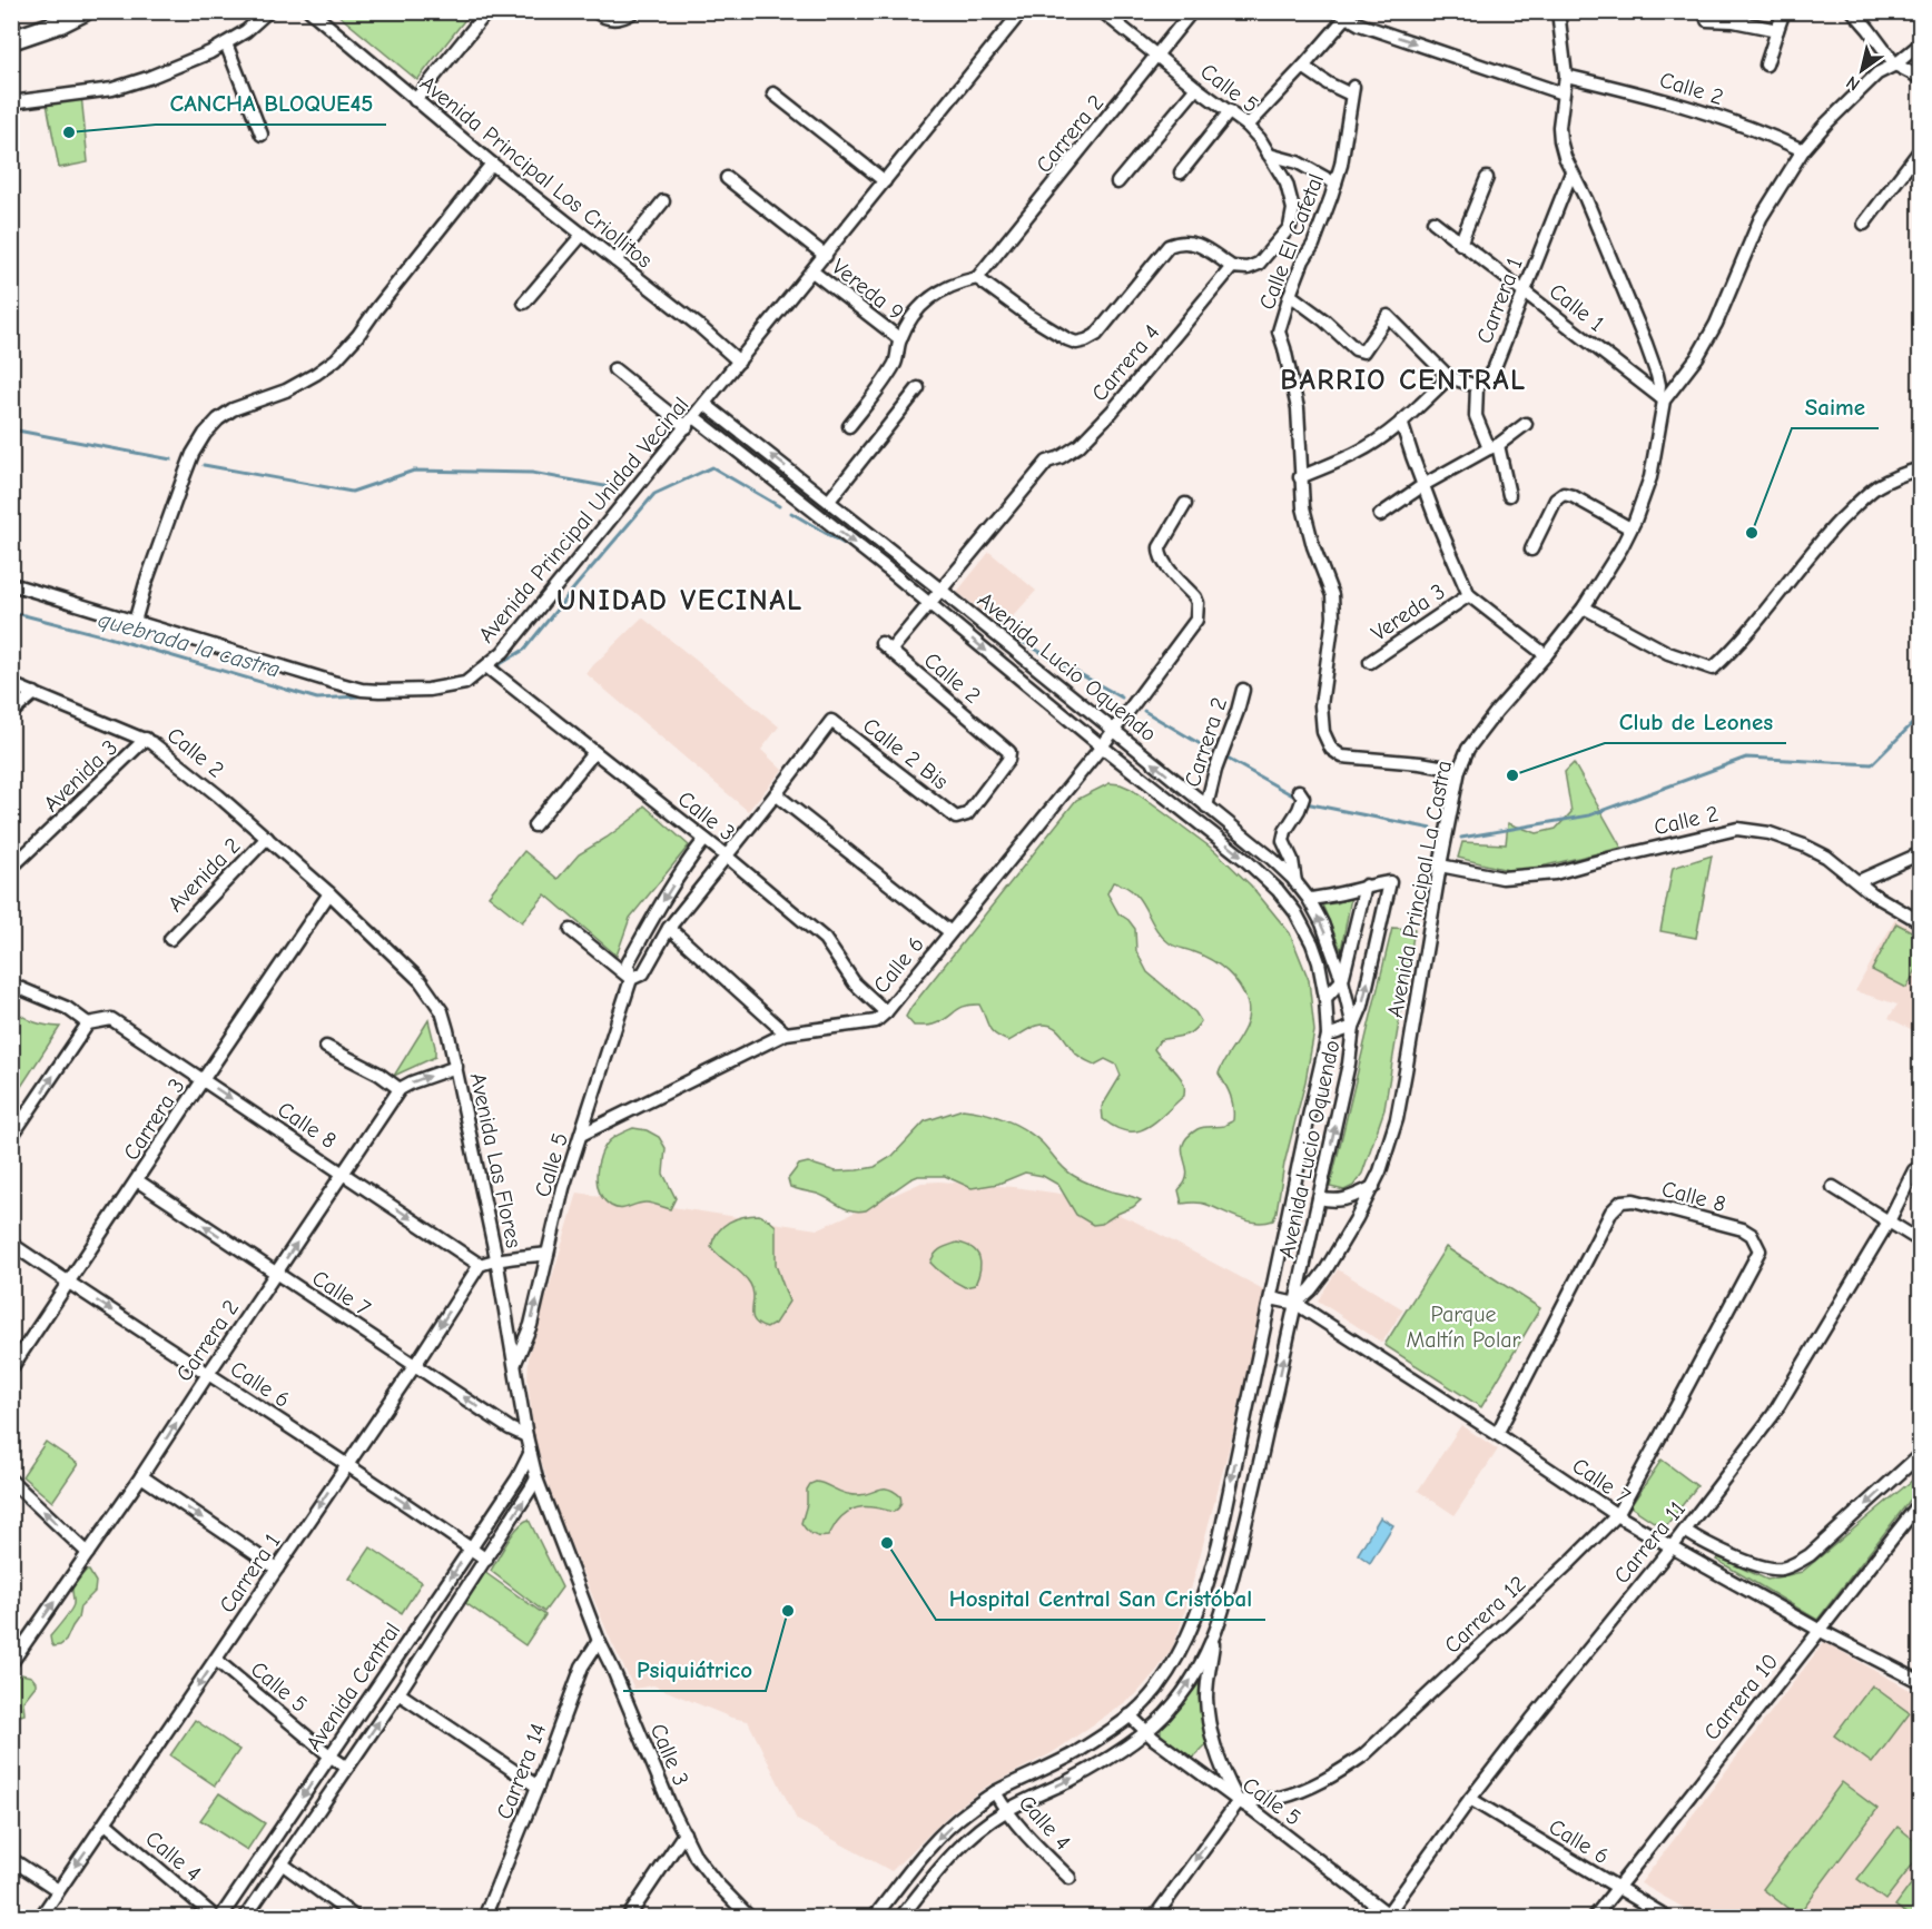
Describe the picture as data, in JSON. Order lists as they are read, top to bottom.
{
  "streets": {
    "street": [
      "Calle 5",
      "Calle 2",
      "Carrera 2",
      "Avenida Principal Los Criollitos",
      "Calle El Cafetal",
      "Vereda 9",
      "Carrera 1",
      "Calle 1",
      "Carrera 4",
      "Avenida Principal Unidad Vecinal",
      "Vereda 3",
      "Avenida Lucio Oquendo",
      "Calle 2 Bis",
      "Avenida 3",
      "Calle 3",
      "Avenida 2",
      "Avenida Principal La Castra",
      "Calle 6",
      "Carrera 3",
      "Calle 8",
      "Avenida Las Flores",
      "Calle 7",
      "Carrera 11",
      "Carrera 12",
      "Avenida Central",
      "Carrera 10",
      "Carrera 14",
      "Calle 4"
    ]
  },
  "crossings": [
    ["Calle 5", "Carrera 2"],
    ["Calle 5", "Carrera 1"],
    ["Calle 5", "Avenida Lucio Oquendo"],
    ["Calle 5", "Calle 2 Bis"],
    ["Calle 5", "Calle 3"],
    ["Calle 5", "Calle 6"],
    ["Calle 5", "Avenida Las Flores"],
    ["Calle 5", "Carrera 11"],
    ["Calle 5", "Carrera 12"],
    ["Calle 5", "Avenida Central"],
    ["Calle 2", "Avenida Lucio Oquendo"],
    ["Calle 2", "Calle 2 Bis"],
    ["Calle 2", "Avenida 3"],
    ["Calle 2", "Avenida 2"],
    ["Calle 2", "Avenida Principal La Castra"],
    ["Calle 2", "Carrera 3"],
    ["Calle 2", "Avenida Las Flores"],
    ["Carrera 2", "Vereda 9"],
    ["Carrera 2", "Avenida Lucio Oquendo"],
    ["Carrera 2", "Calle 6"],
    ["Carrera 2", "Calle 8"],
    ["Carrera 2", "Calle 7"],
    ["Avenida Principal Los Criollitos", "Avenida Principal Unidad Vecinal"],
    ["Calle El Cafetal", "Avenida Principal La Castra"],
    ["Vereda 9", "Avenida Principal Unidad Vecinal"],
    ["Carrera 1", "Calle 1"],
    ["Carrera 1", "Calle 6"],
    ["Carrera 1", "Calle 8"],
    ["Carrera 1", "Calle 7"],
    ["Carrera 1", "Calle 4"],
    ["Calle 1", "Avenida Principal La Castra"],
    ["Carrera 4", "Avenida Lucio Oquendo"],
    ["Avenida Principal Unidad Vecinal", "Avenida Lucio Oquendo"],
    ["Avenida Principal Unidad Vecinal", "Calle 3"],
    ["Avenida Lucio Oquendo", "Avenida Principal La Castra"],
    ["Avenida Lucio Oquendo", "Calle 6"],
    ["Avenida Lucio Oquendo", "Calle 7"],
    ["Avenida Lucio Oquendo", "Calle 4"],
    ["Calle 3", "Calle 6"],
    ["Calle 3", "Avenida Las Flores"],
    ["Calle 3", "Avenida Central"],
    ["Calle 3", "Carrera 14"],
    ["Avenida Principal La Castra", "Calle 7"],
    ["Calle 6", "Carrera 3"],
    ["Calle 6", "Carrera 11"],
    ["Calle 6", "Avenida Central"],
    ["Calle 6", "Carrera 10"],
    ["Carrera 3", "Calle 8"],
    ["Carrera 3", "Avenida Las Flores"],
    ["Carrera 3", "Calle 7"],
    ["Calle 8", "Calle 7"],
    ["Calle 8", "Carrera 12"],
    ["Avenida Las Flores", "Calle 7"],
    ["Avenida Las Flores", "Avenida Central"],
    ["Calle 7", "Carrera 11"],
    ["Calle 7", "Carrera 12"],
    ["Calle 7", "Carrera 10"],
    ["Avenida Central", "Calle 4"]
  ],
  "one_way": ["Carrera 1", "Calle 8"],
  "districts": ["BARRIO CENTRAL", "UNIDAD VECINAL"],
  "water": ["quebrada la castra"],
  "parks": ["Parque Maltín Polar"],
  "places": [
    "CANCHA BLOQUE45",
    "Saime",
    "Club de Leones",
    "Hospital Central San Cristóbal",
    "Psiquiátrico"
  ],
  "north": "bottom left"
}
